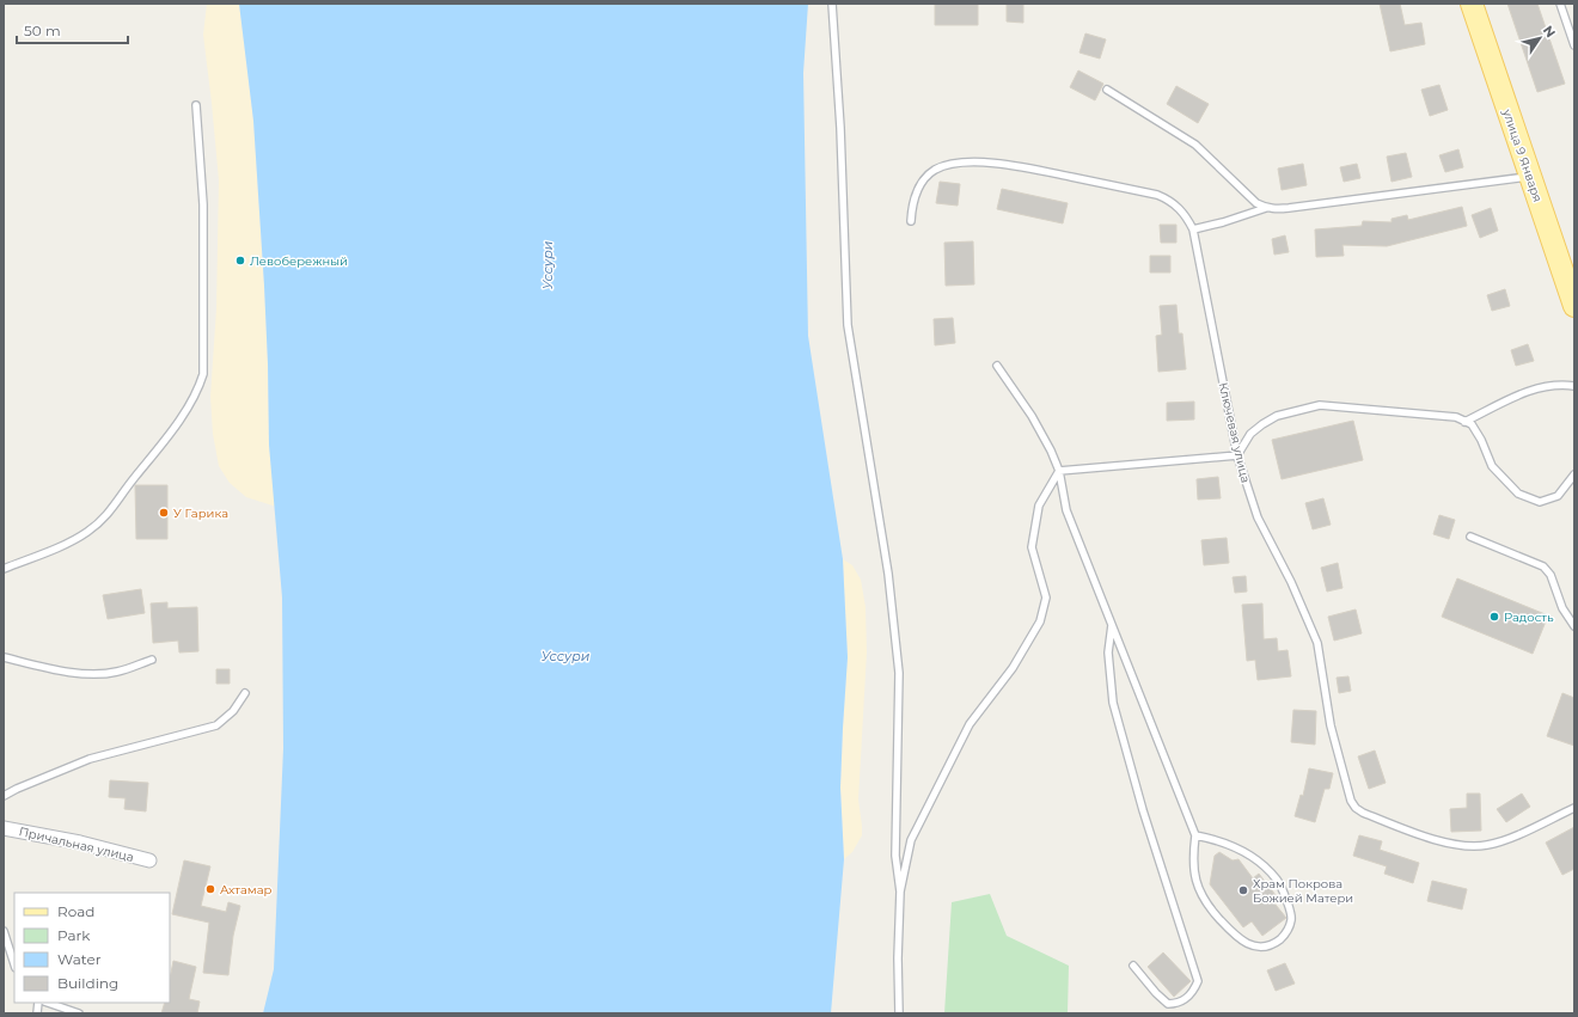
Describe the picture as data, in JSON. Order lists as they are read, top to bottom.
{
  "streets": {
    "main road": ["улица 9 Января"],
    "street": ["Причальная улица"],
    "lane": ["Ключевая улица"]
  },
  "water": ["Уссури"],
  "places": [
    "Левобережный",
    "У Гарика",
    "Радость",
    "Ахтамар",
    "Храм Покрова Божией Матери"
  ],
  "legend": [
    "Road",
    "Park",
    "Water",
    "Building"
  ],
  "scale_bar": "50 m",
  "north": "top right"
}
